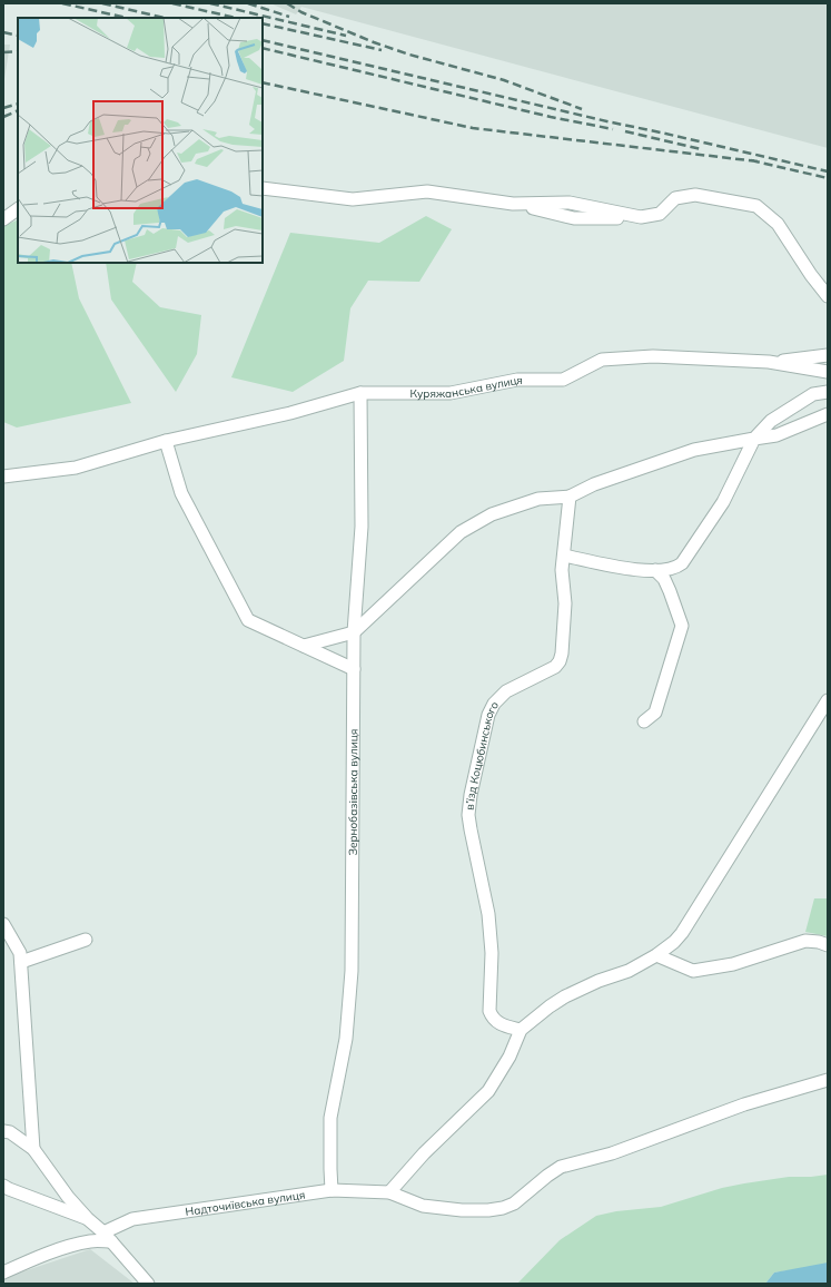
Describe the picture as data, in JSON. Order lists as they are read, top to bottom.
{
  "streets": {
    "street": [
      "Куряжанська вулиця",
      "в’їзд Коцюбинського",
      "Зернобазівська вулиця",
      "Надточиївська вулиця"
    ]
  },
  "crossings": [
    ["Куряжанська вулиця", "Зернобазівська вулиця"],
    ["Зернобазівська вулиця", "Надточиївська вулиця"]
  ]
}
